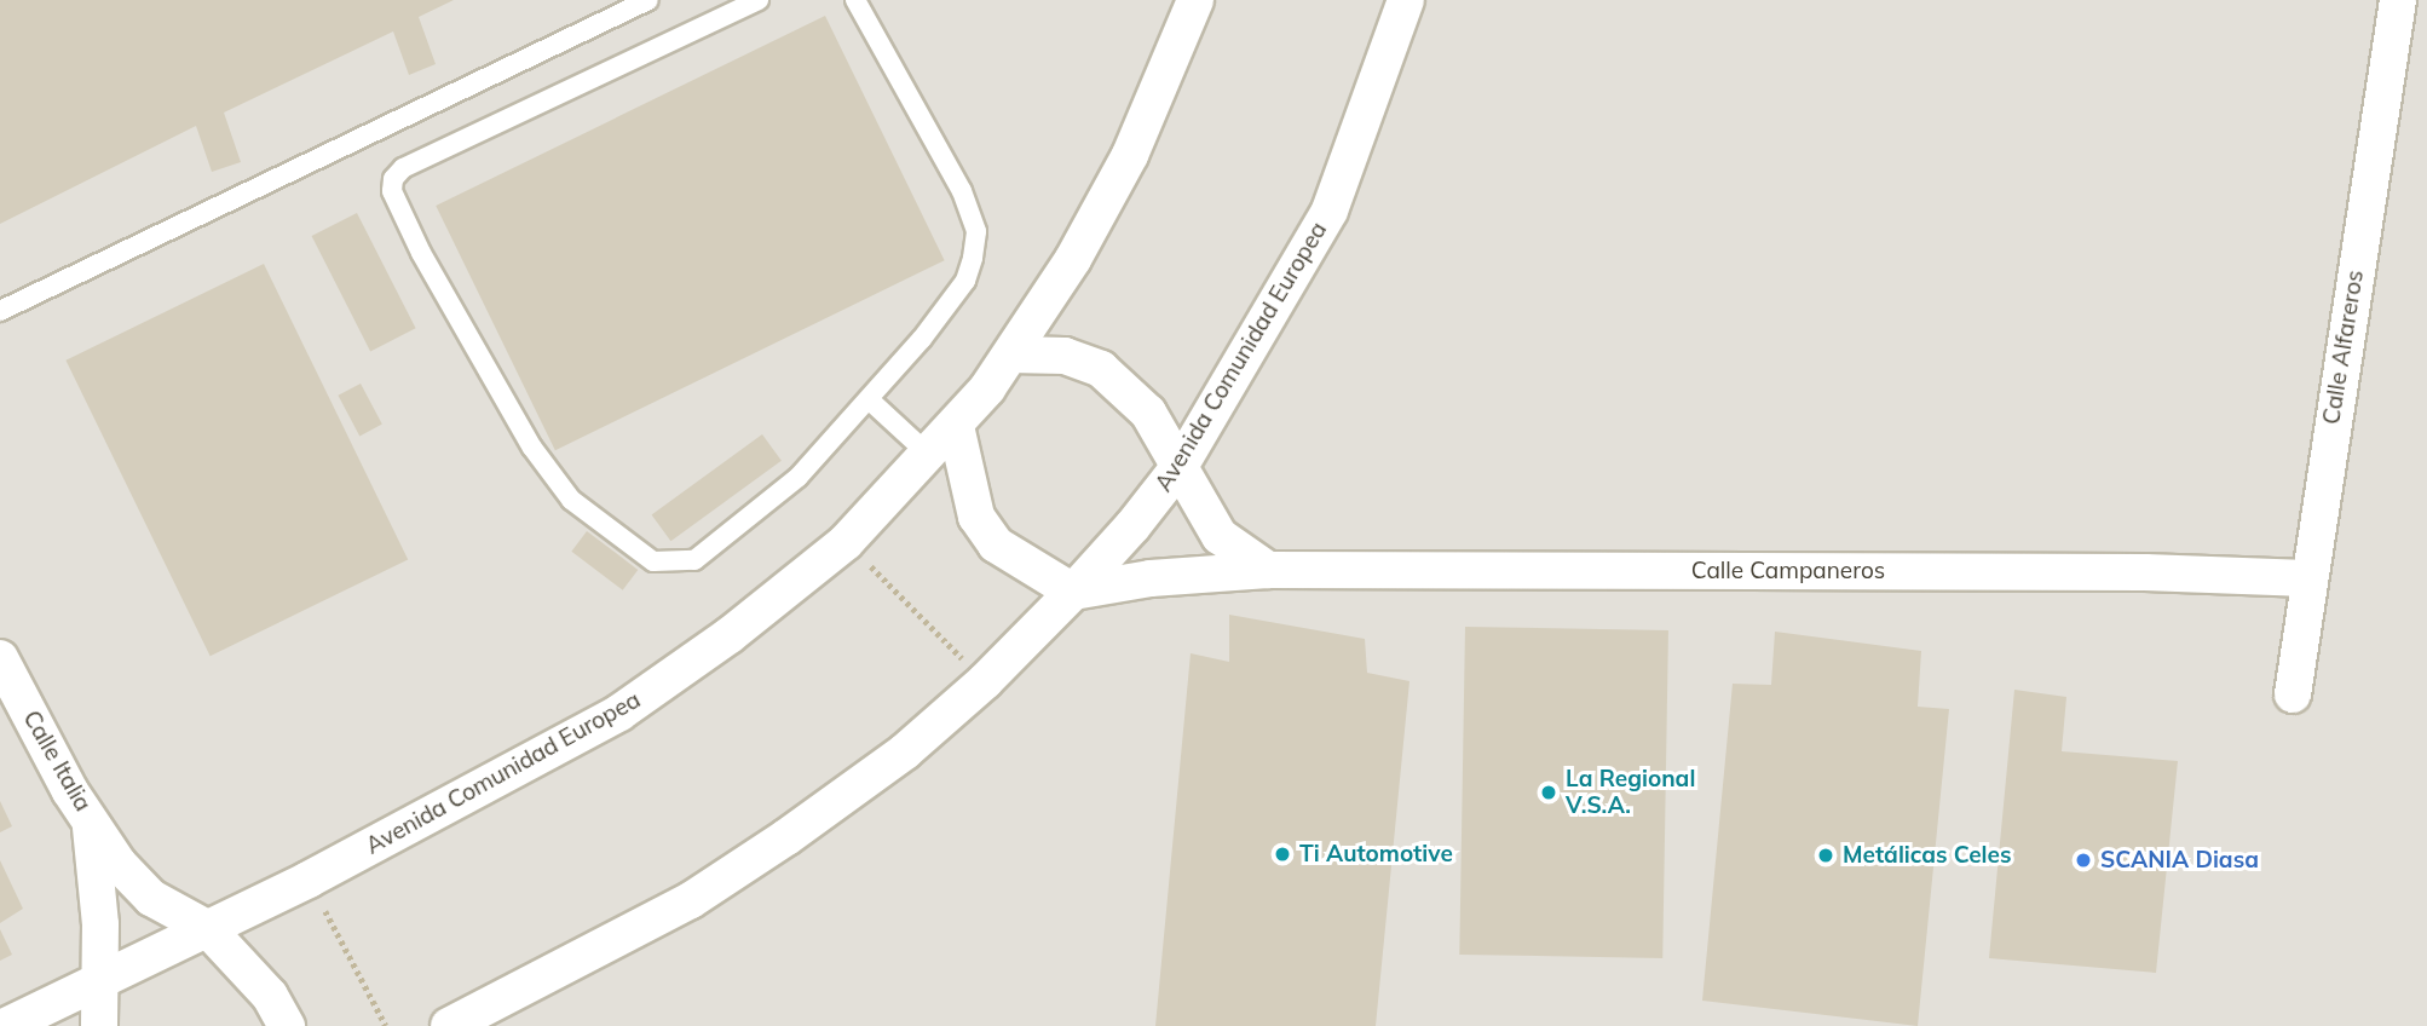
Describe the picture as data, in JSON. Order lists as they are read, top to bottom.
{
  "streets": {
    "street": [
      "Calle Alfareros",
      "Avenida Comunidad Europea",
      "Calle Campaneros",
      "Calle Italia"
    ]
  },
  "crossings": [
    ["Calle Alfareros", "Calle Campaneros"],
    ["Avenida Comunidad Europea", "Calle Campaneros"],
    ["Avenida Comunidad Europea", "Calle Italia"]
  ],
  "places": [
    "La Regional V.S.A.",
    "Ti Automotive",
    "Metálicas Celes",
    "SCANIA Diasa"
  ]
}
